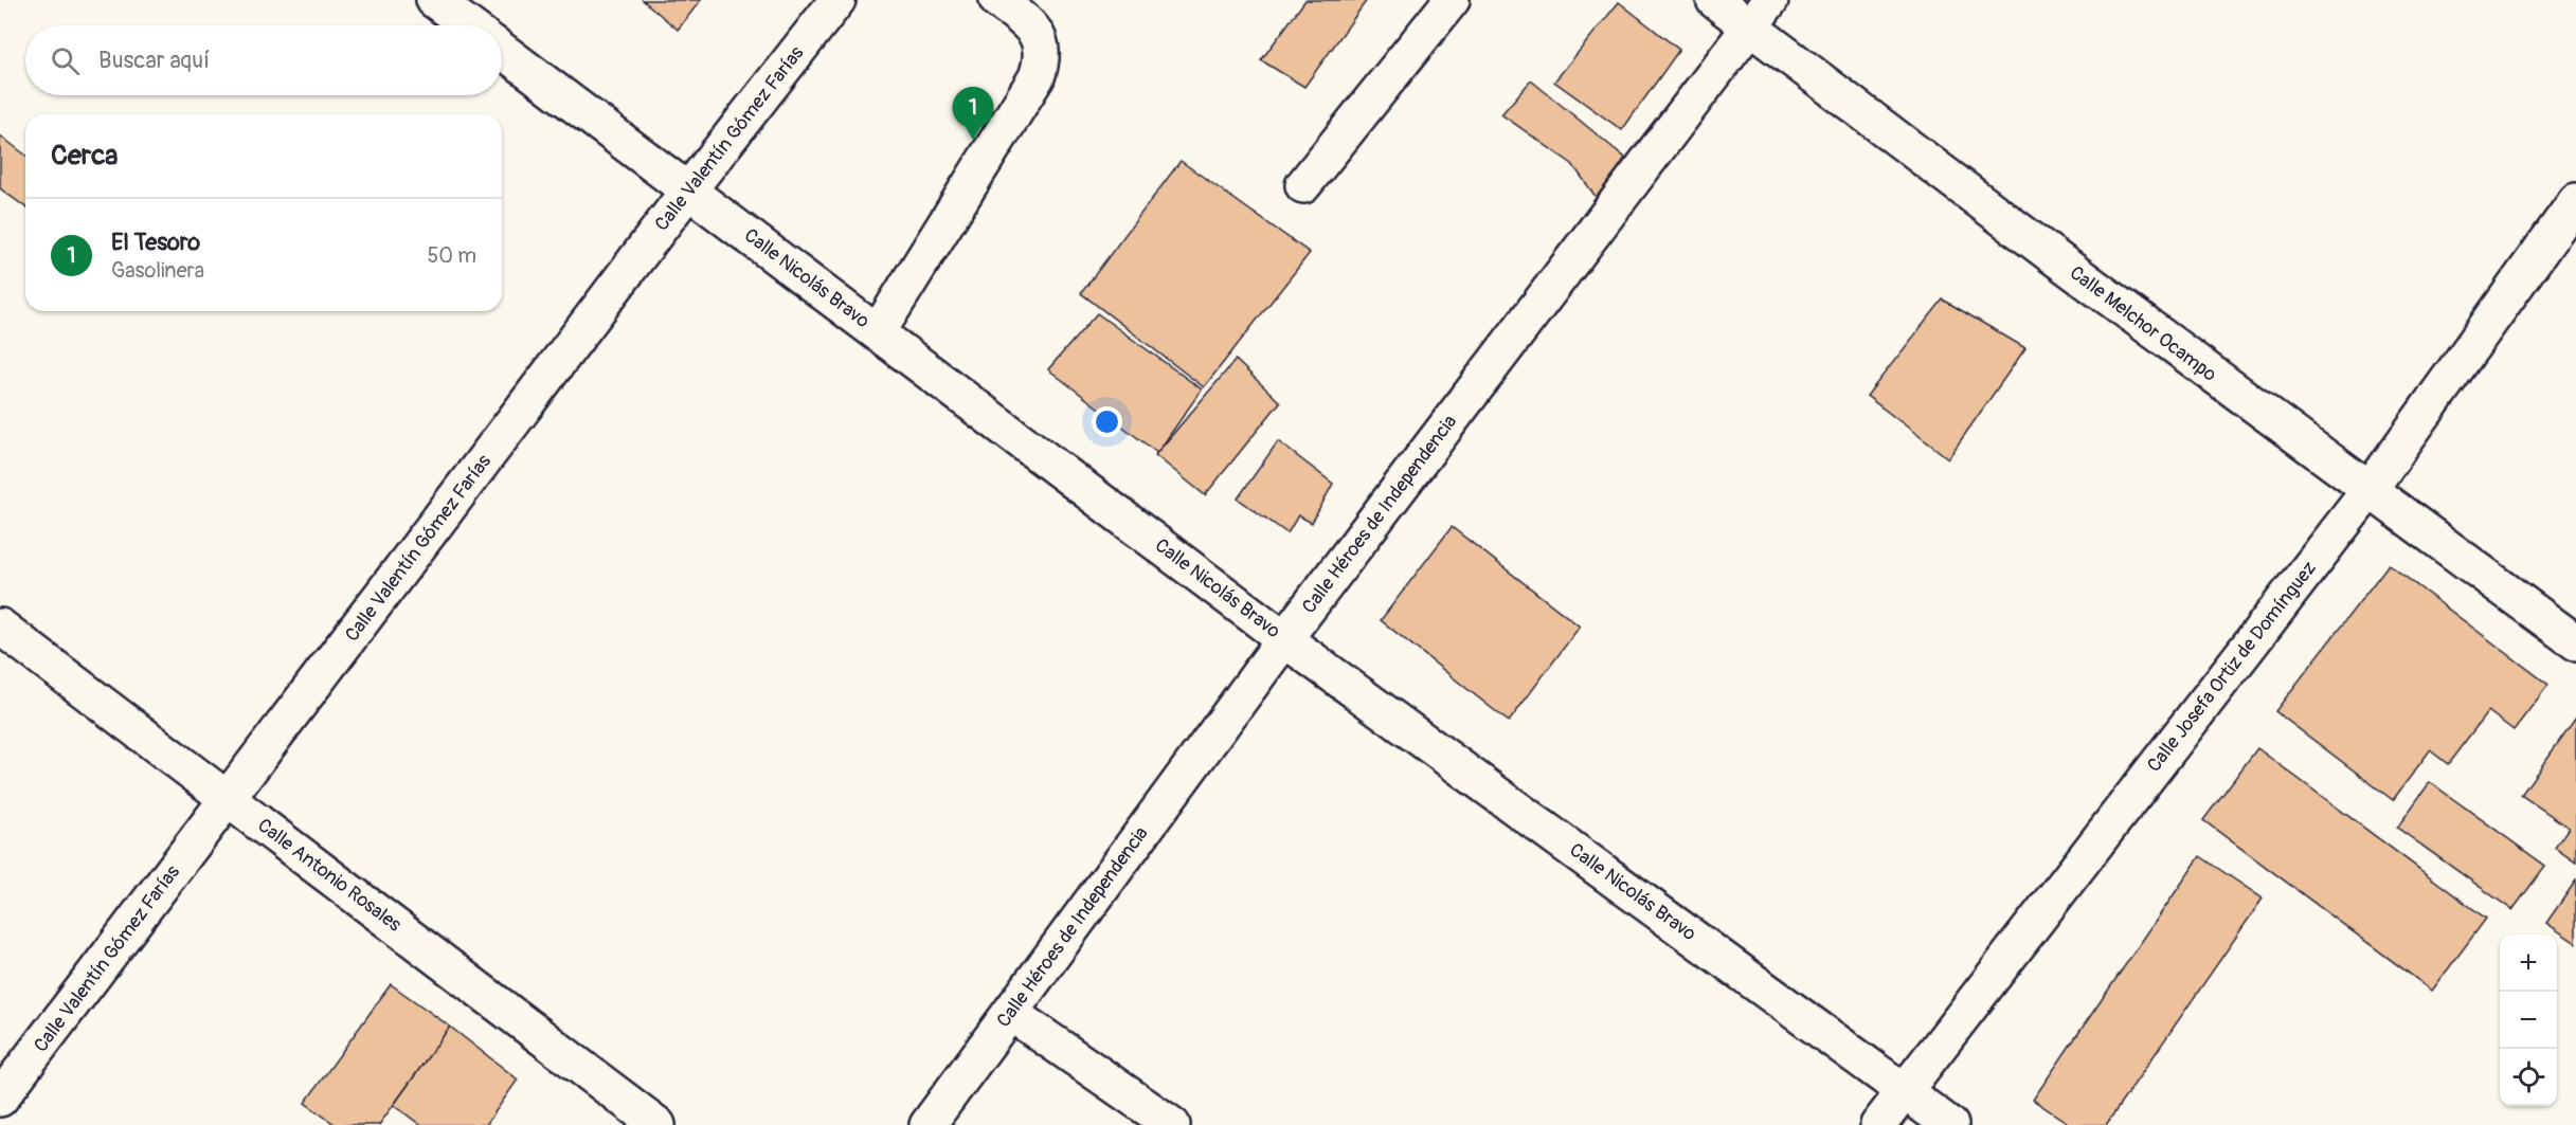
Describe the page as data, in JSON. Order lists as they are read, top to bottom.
{
  "streets": {
    "street": [
      "Calle Valentín Gómez Farías",
      "Calle Nicolás Bravo",
      "Calle Melchor Ocampo",
      "Calle Héroes de Independencia",
      "Calle Josefa Ortiz de Domínguez",
      "Calle Antonio Rosales"
    ]
  },
  "crossings": [
    ["Calle Valentín Gómez Farías", "Calle Nicolás Bravo"],
    ["Calle Valentín Gómez Farías", "Calle Antonio Rosales"],
    ["Calle Nicolás Bravo", "Calle Héroes de Independencia"],
    ["Calle Nicolás Bravo", "Calle Josefa Ortiz de Domínguez"],
    ["Calle Melchor Ocampo", "Calle Héroes de Independencia"],
    ["Calle Melchor Ocampo", "Calle Josefa Ortiz de Domínguez"]
  ],
  "page": {
    "search": "Buscar aquí",
    "pins": "1",
    "heading": "Cerca",
    "list": [
      {
        "mark": "1",
        "name": "El Tesoro",
        "note": "Gasolinera",
        "value": "50 m"
      }
    ],
    "map_buttons": ["+", "−"]
  }
}
